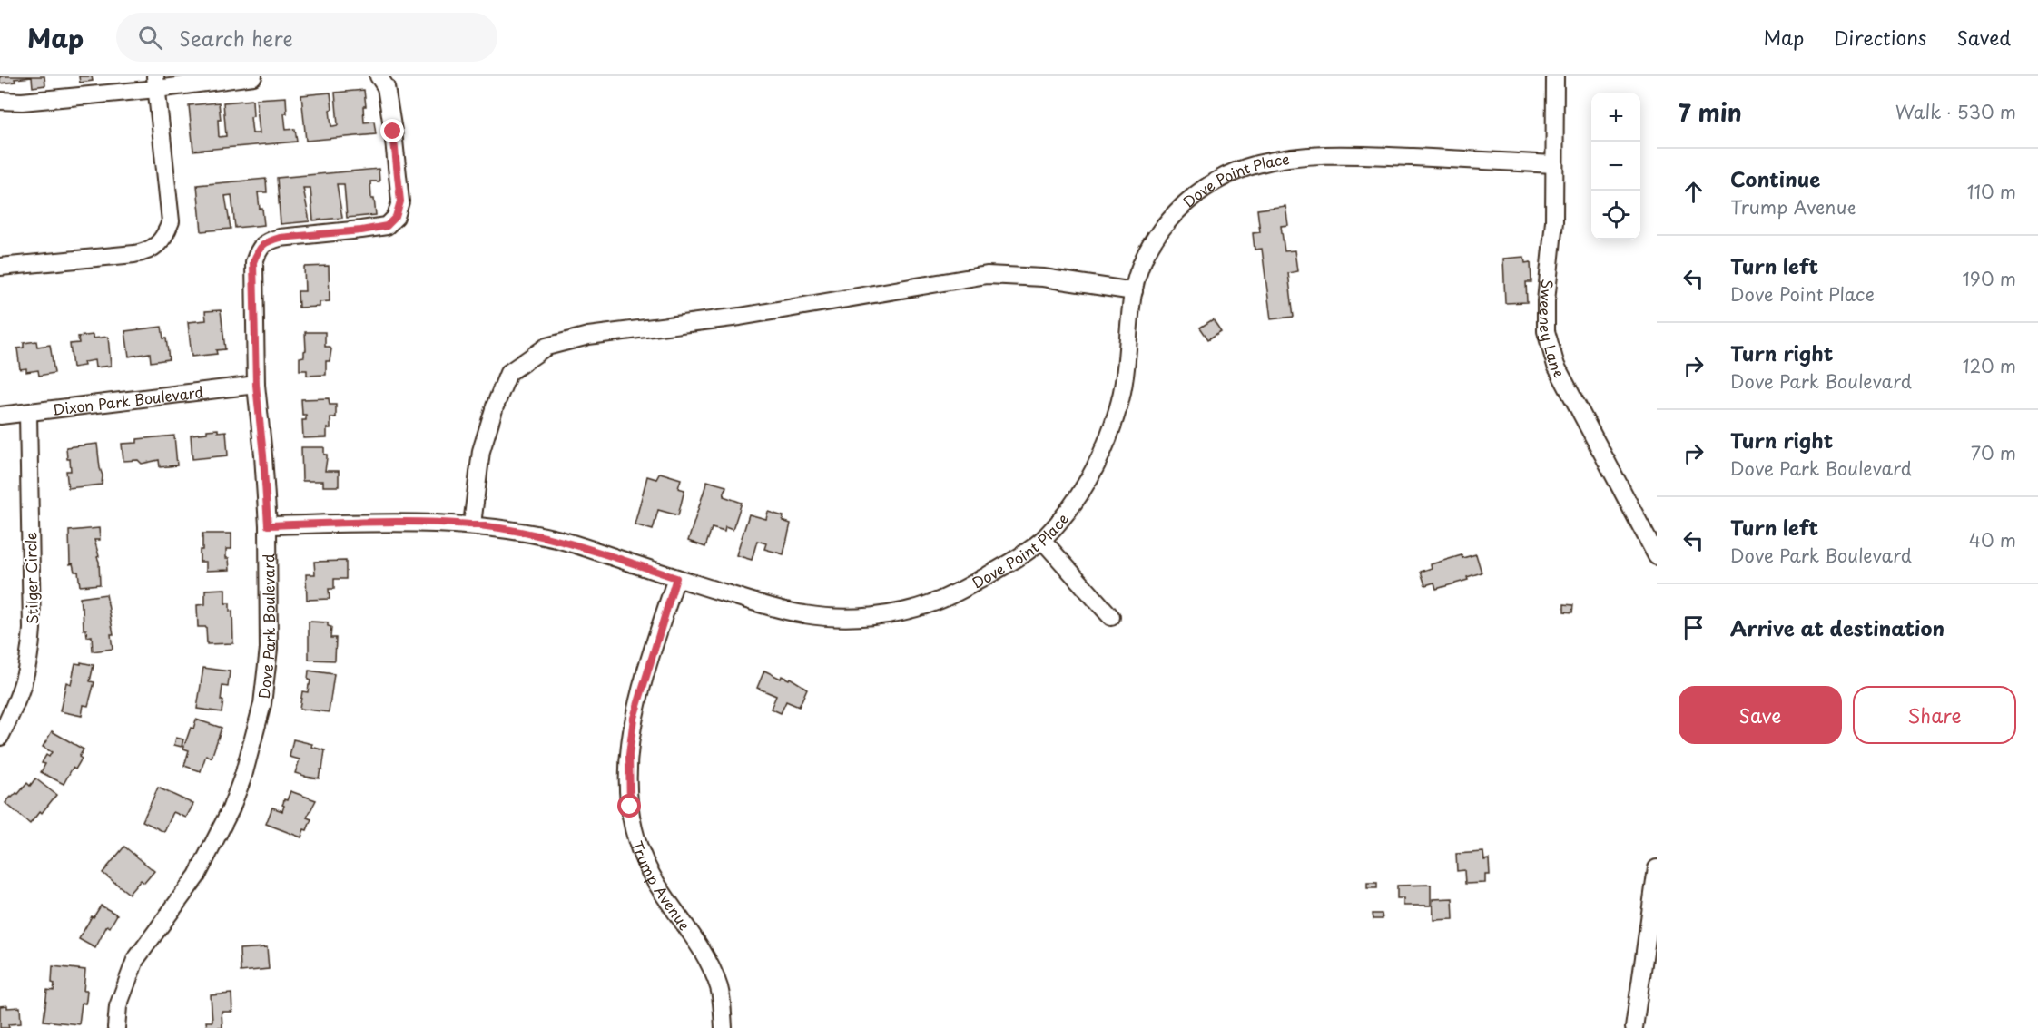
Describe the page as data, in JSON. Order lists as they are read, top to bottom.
{
  "streets": {
    "street": [
      "Dove Point Place",
      "Sweeney Lane",
      "Dixon Park Boulevard",
      "Stilger Circle",
      "Dove Park Boulevard",
      "Trump Avenue"
    ]
  },
  "crossings": [
    ["Dove Point Place", "Sweeney Lane"],
    ["Dove Point Place", "Dove Park Boulevard"],
    ["Dove Point Place", "Trump Avenue"],
    ["Dixon Park Boulevard", "Stilger Circle"],
    ["Dixon Park Boulevard", "Dove Park Boulevard"]
  ],
  "page": {
    "header": "Map",
    "search": "Search here",
    "nav": ["Map", "Directions", "Saved"],
    "heading": ["7 min", "Walk · 530 m"],
    "map_buttons": ["+", "−"],
    "list": [
      ["Continue", "Trump Avenue", "110 m"],
      ["Turn left", "Dove Point Place", "190 m"],
      ["Turn right", "Dove Park Boulevard", "120 m"],
      ["Turn right", "Dove Park Boulevard", "70 m"],
      ["Turn left", "Dove Park Boulevard", "40 m"],
      "Arrive at destination"
    ],
    "buttons": ["Save", "Share"]
  }
}
